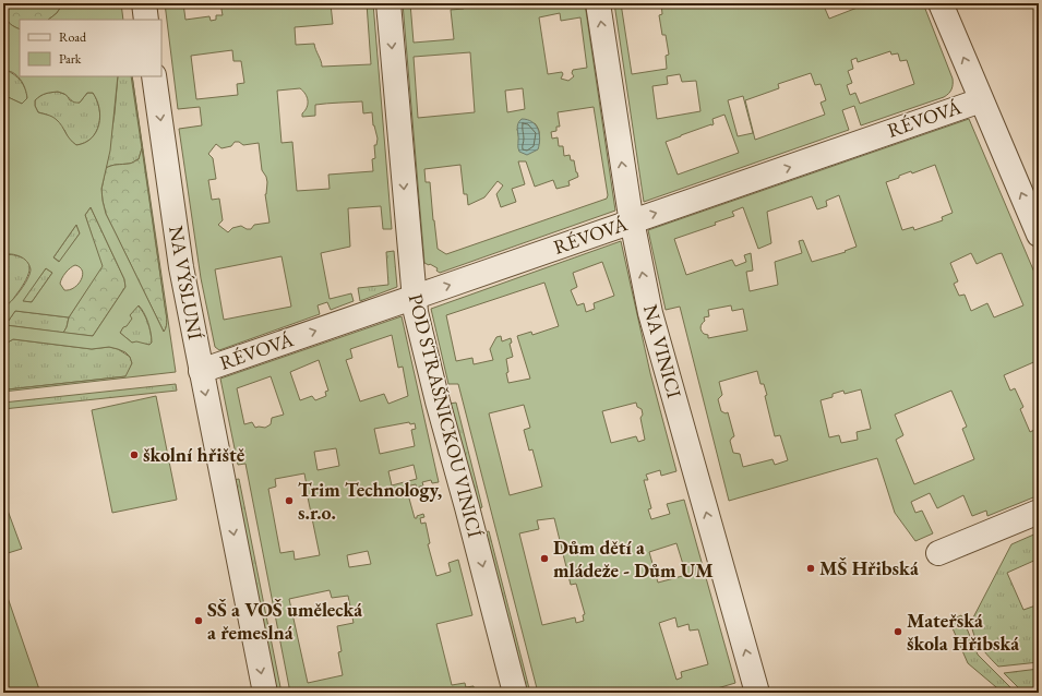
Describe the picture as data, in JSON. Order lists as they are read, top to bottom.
{
  "streets": {
    "street": [
      "RÉVOVÁ",
      "NA VÝSLUNÍ",
      "NA VINICI",
      "POD STRAŠNICKOU VINICÍ"
    ]
  },
  "crossings": [
    ["RÉVOVÁ", "NA VÝSLUNÍ"],
    ["RÉVOVÁ", "NA VINICI"],
    ["RÉVOVÁ", "POD STRAŠNICKOU VINICÍ"]
  ],
  "one_way": [
    "RÉVOVÁ",
    "NA VÝSLUNÍ",
    "NA VINICI",
    "POD STRAŠNICKOU VINICÍ"
  ],
  "places": [
    "školní hřiště",
    "Trim Technology, s.r.o.",
    "Dům dětí a mládeže - Dům UM",
    "MŠ Hřibská",
    "SŠ a VOŠ umělecká a řemeslná",
    "Mateřská škola Hřibská"
  ],
  "legend": ["Road", "Park"]
}
